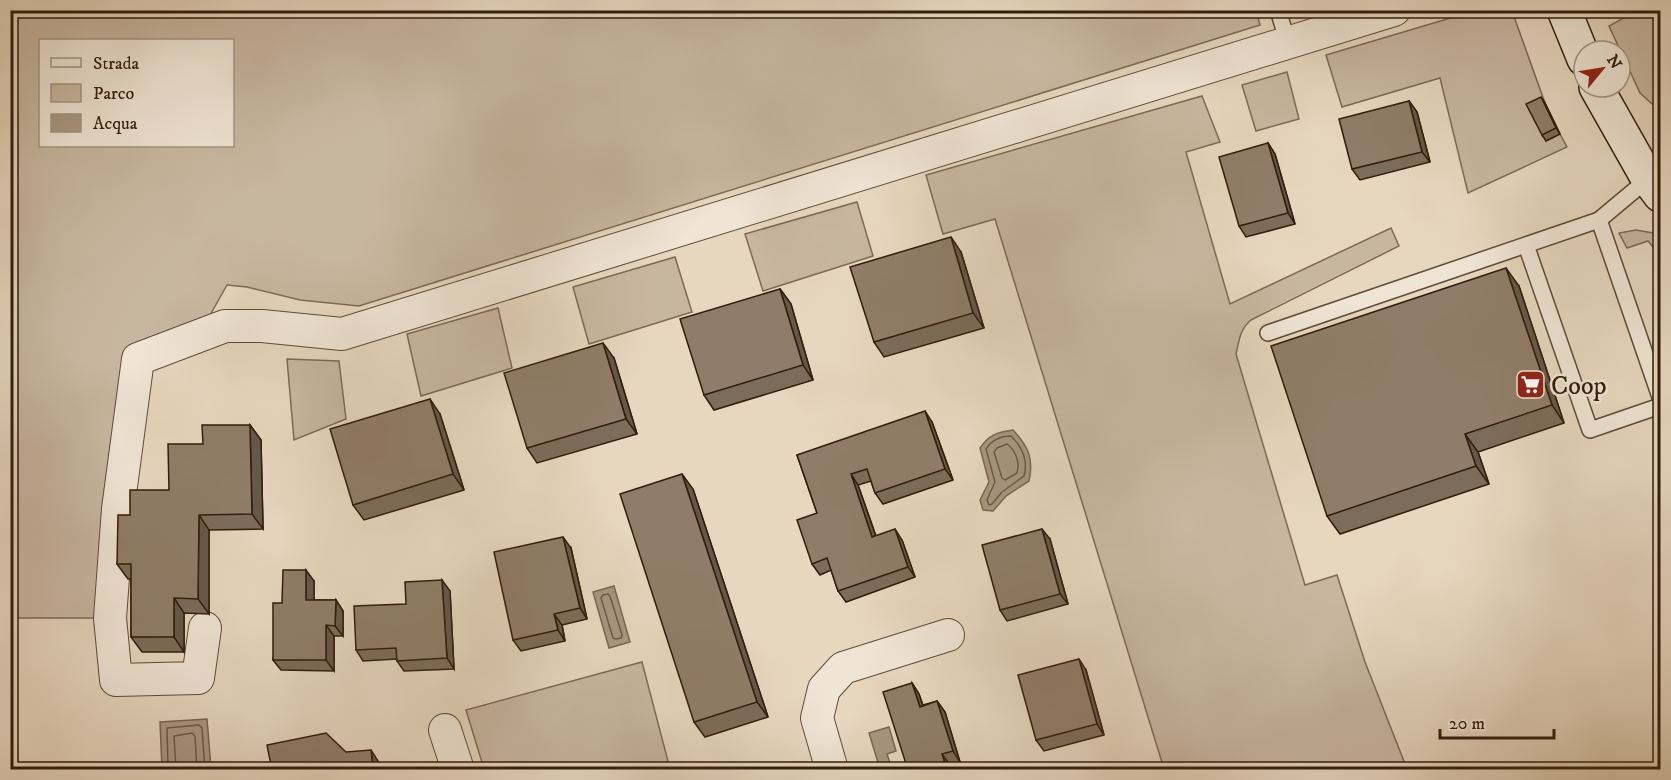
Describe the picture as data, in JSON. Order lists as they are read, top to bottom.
{
  "places": {
    "supermarket": ["Coop"]
  },
  "legend": ["Strada", "Parco", "Acqua"],
  "scale_bar": "20 m",
  "north": "top right"
}
